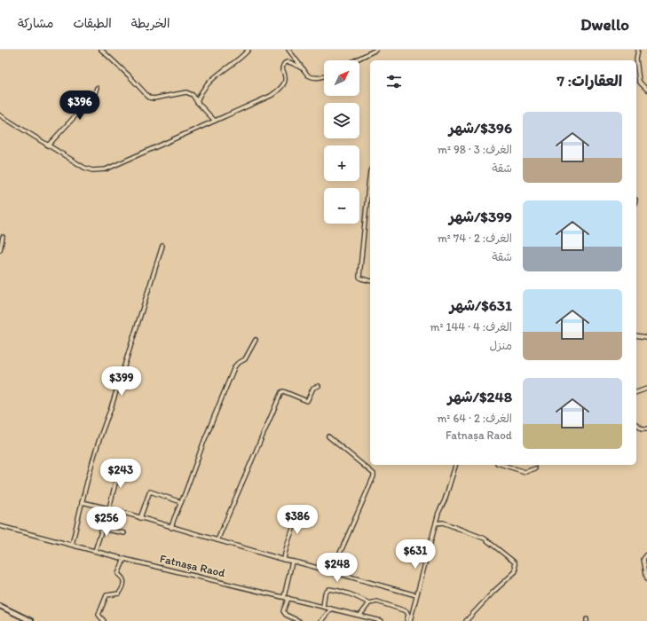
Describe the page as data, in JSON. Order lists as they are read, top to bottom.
{
  "streets": {
    "street": ["Fatnaṣa Raod"]
  },
  "north": "top right",
  "page": {
    "header": "Dwello",
    "nav": ["الخريطة", "الطبقات", "مشاركة"],
    "map_buttons": ["+", "−"],
    "heading": "العقارات: 7",
    "price": [
      "$396",
      "$399",
      "$243",
      "$386",
      "$256",
      "$631",
      "$248"
    ],
    "list": [
      {
        "name": "$396/شهر",
        "note": "الغرف: 3 · 98 m² · شقة"
      },
      {
        "name": "$399/شهر",
        "note": "الغرف: 2 · 74 m² · شقة"
      },
      {
        "name": "$631/شهر",
        "note": "الغرف: 4 · 144 m² · منزل"
      },
      {
        "name": "$248/شهر",
        "note": "الغرف: 2 · 64 m² · Fatnaṣa Raod"
      }
    ]
  }
}
